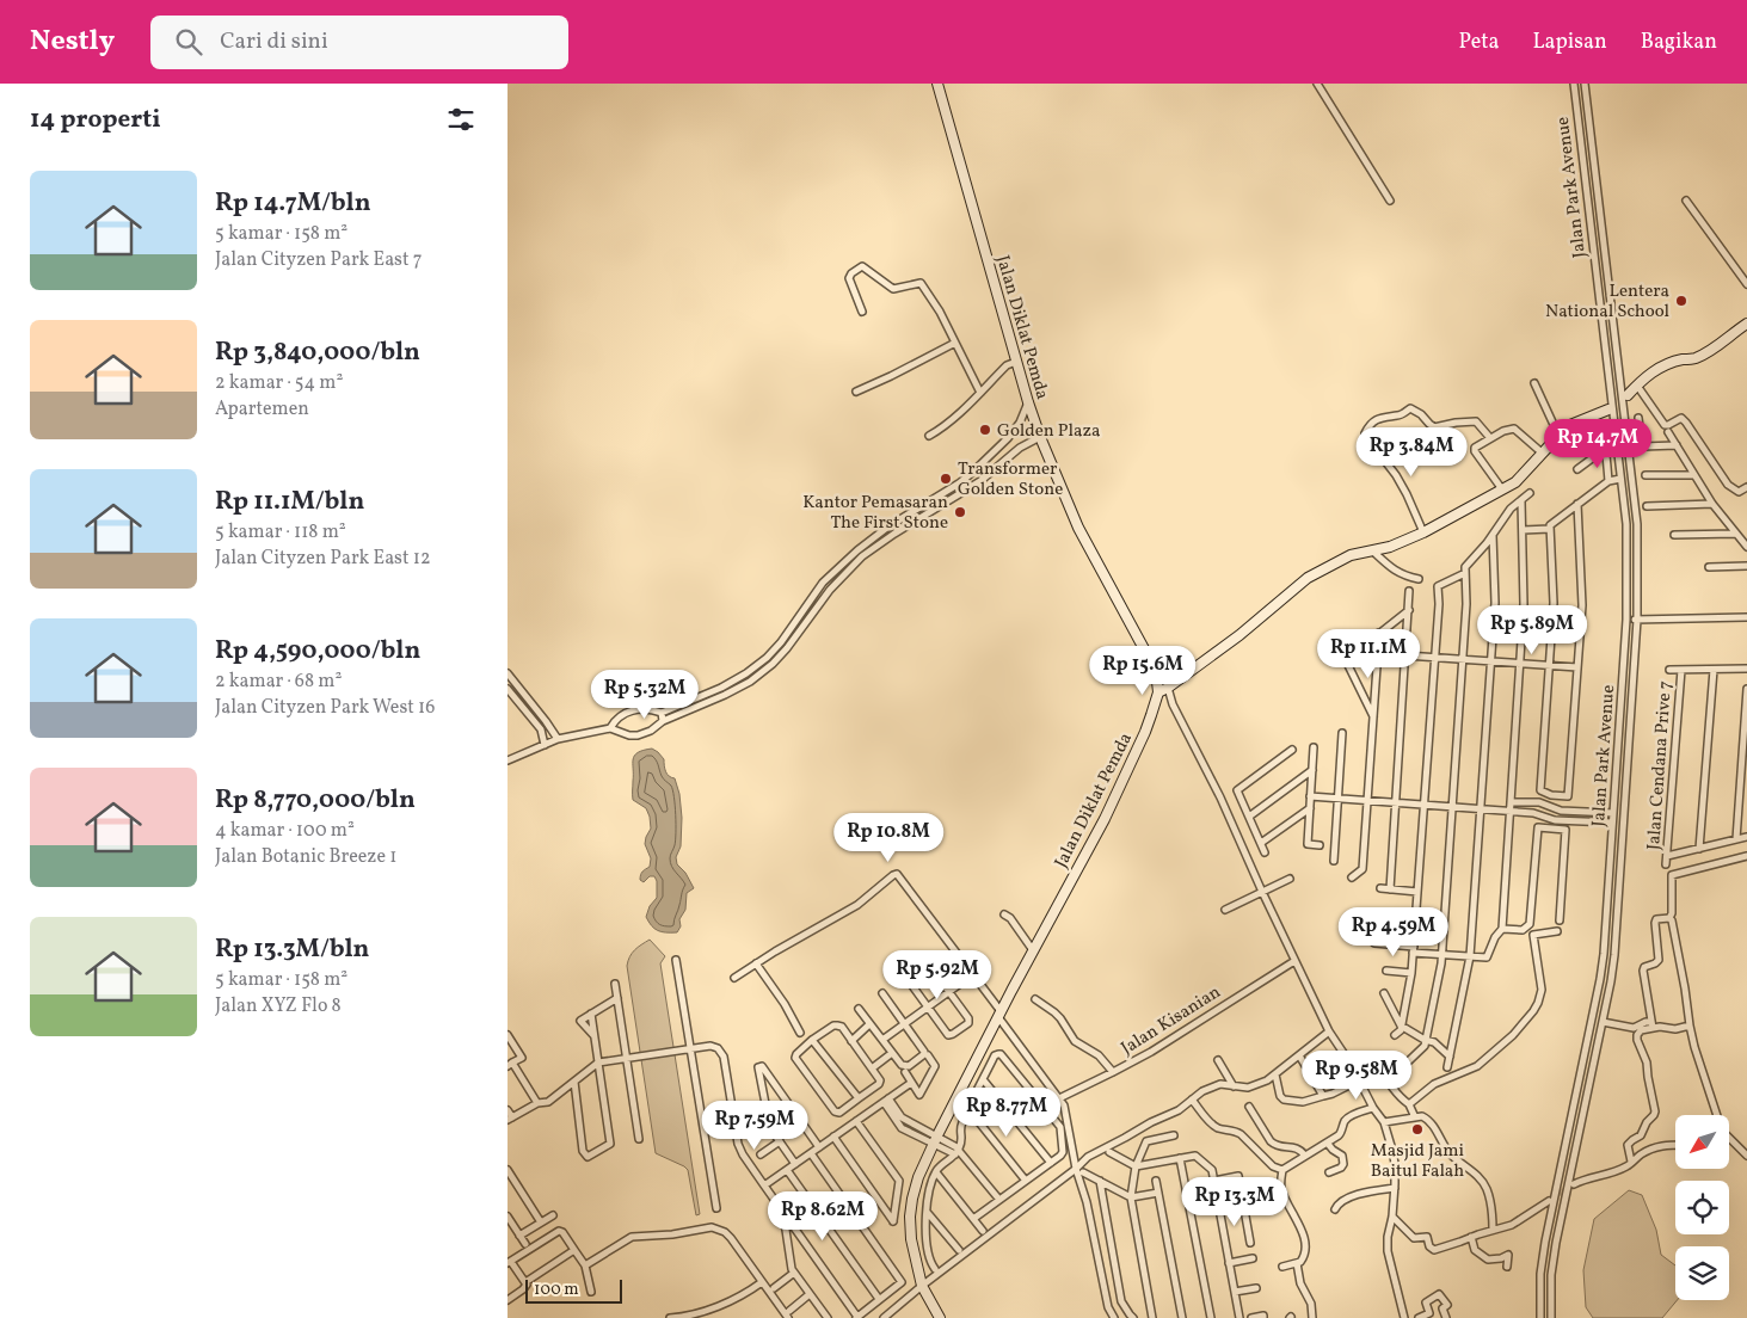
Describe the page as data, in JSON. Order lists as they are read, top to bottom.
{
  "streets": {
    "street": [
      "Jalan Park Avenue",
      "Jalan Diklat Pemda",
      "Jalan Cendana Prive 7",
      "Jalan Kisanian"
    ]
  },
  "places": [
    "Lentera National School",
    "Golden Plaza",
    "Transformer Golden Stone",
    "Kantor Pemasaran The First Stone",
    "Masjid Jami Baitul Falah"
  ],
  "scale_bar": "100 m",
  "north": "bottom left",
  "page": {
    "header": "Nestly",
    "search": "Cari di sini",
    "nav": ["Peta", "Lapisan", "Bagikan"],
    "heading": "14 properti",
    "list": [
      {
        "name": "Rp 14.7M/bln",
        "note": "5 kamar · 158 m² · Jalan Cityzen Park East 7"
      },
      {
        "name": "Rp 3,840,000/bln",
        "note": "2 kamar · 54 m² · Apartemen"
      },
      {
        "name": "Rp 11.1M/bln",
        "note": "5 kamar · 118 m² · Jalan Cityzen Park East 12"
      },
      {
        "name": "Rp 4,590,000/bln",
        "note": "2 kamar · 68 m² · Jalan Cityzen Park West 16"
      },
      {
        "name": "Rp 8,770,000/bln",
        "note": "4 kamar · 100 m² · Jalan Botanic Breeze 1"
      },
      {
        "name": "Rp 13.3M/bln",
        "note": "5 kamar · 158 m² · Jalan XYZ Flo 8"
      }
    ],
    "price": [
      "Rp 14.7M",
      "Rp 3.84M",
      "Rp 5.89M",
      "Rp 11.1M",
      "Rp 15.6M",
      "Rp 5.32M",
      "Rp 10.8M",
      "Rp 4.59M",
      "Rp 5.92M",
      "Rp 9.58M",
      "Rp 8.77M",
      "Rp 7.59M",
      "Rp 13.3M",
      "Rp 8.62M"
    ],
    "scale": "100 m"
  }
}
